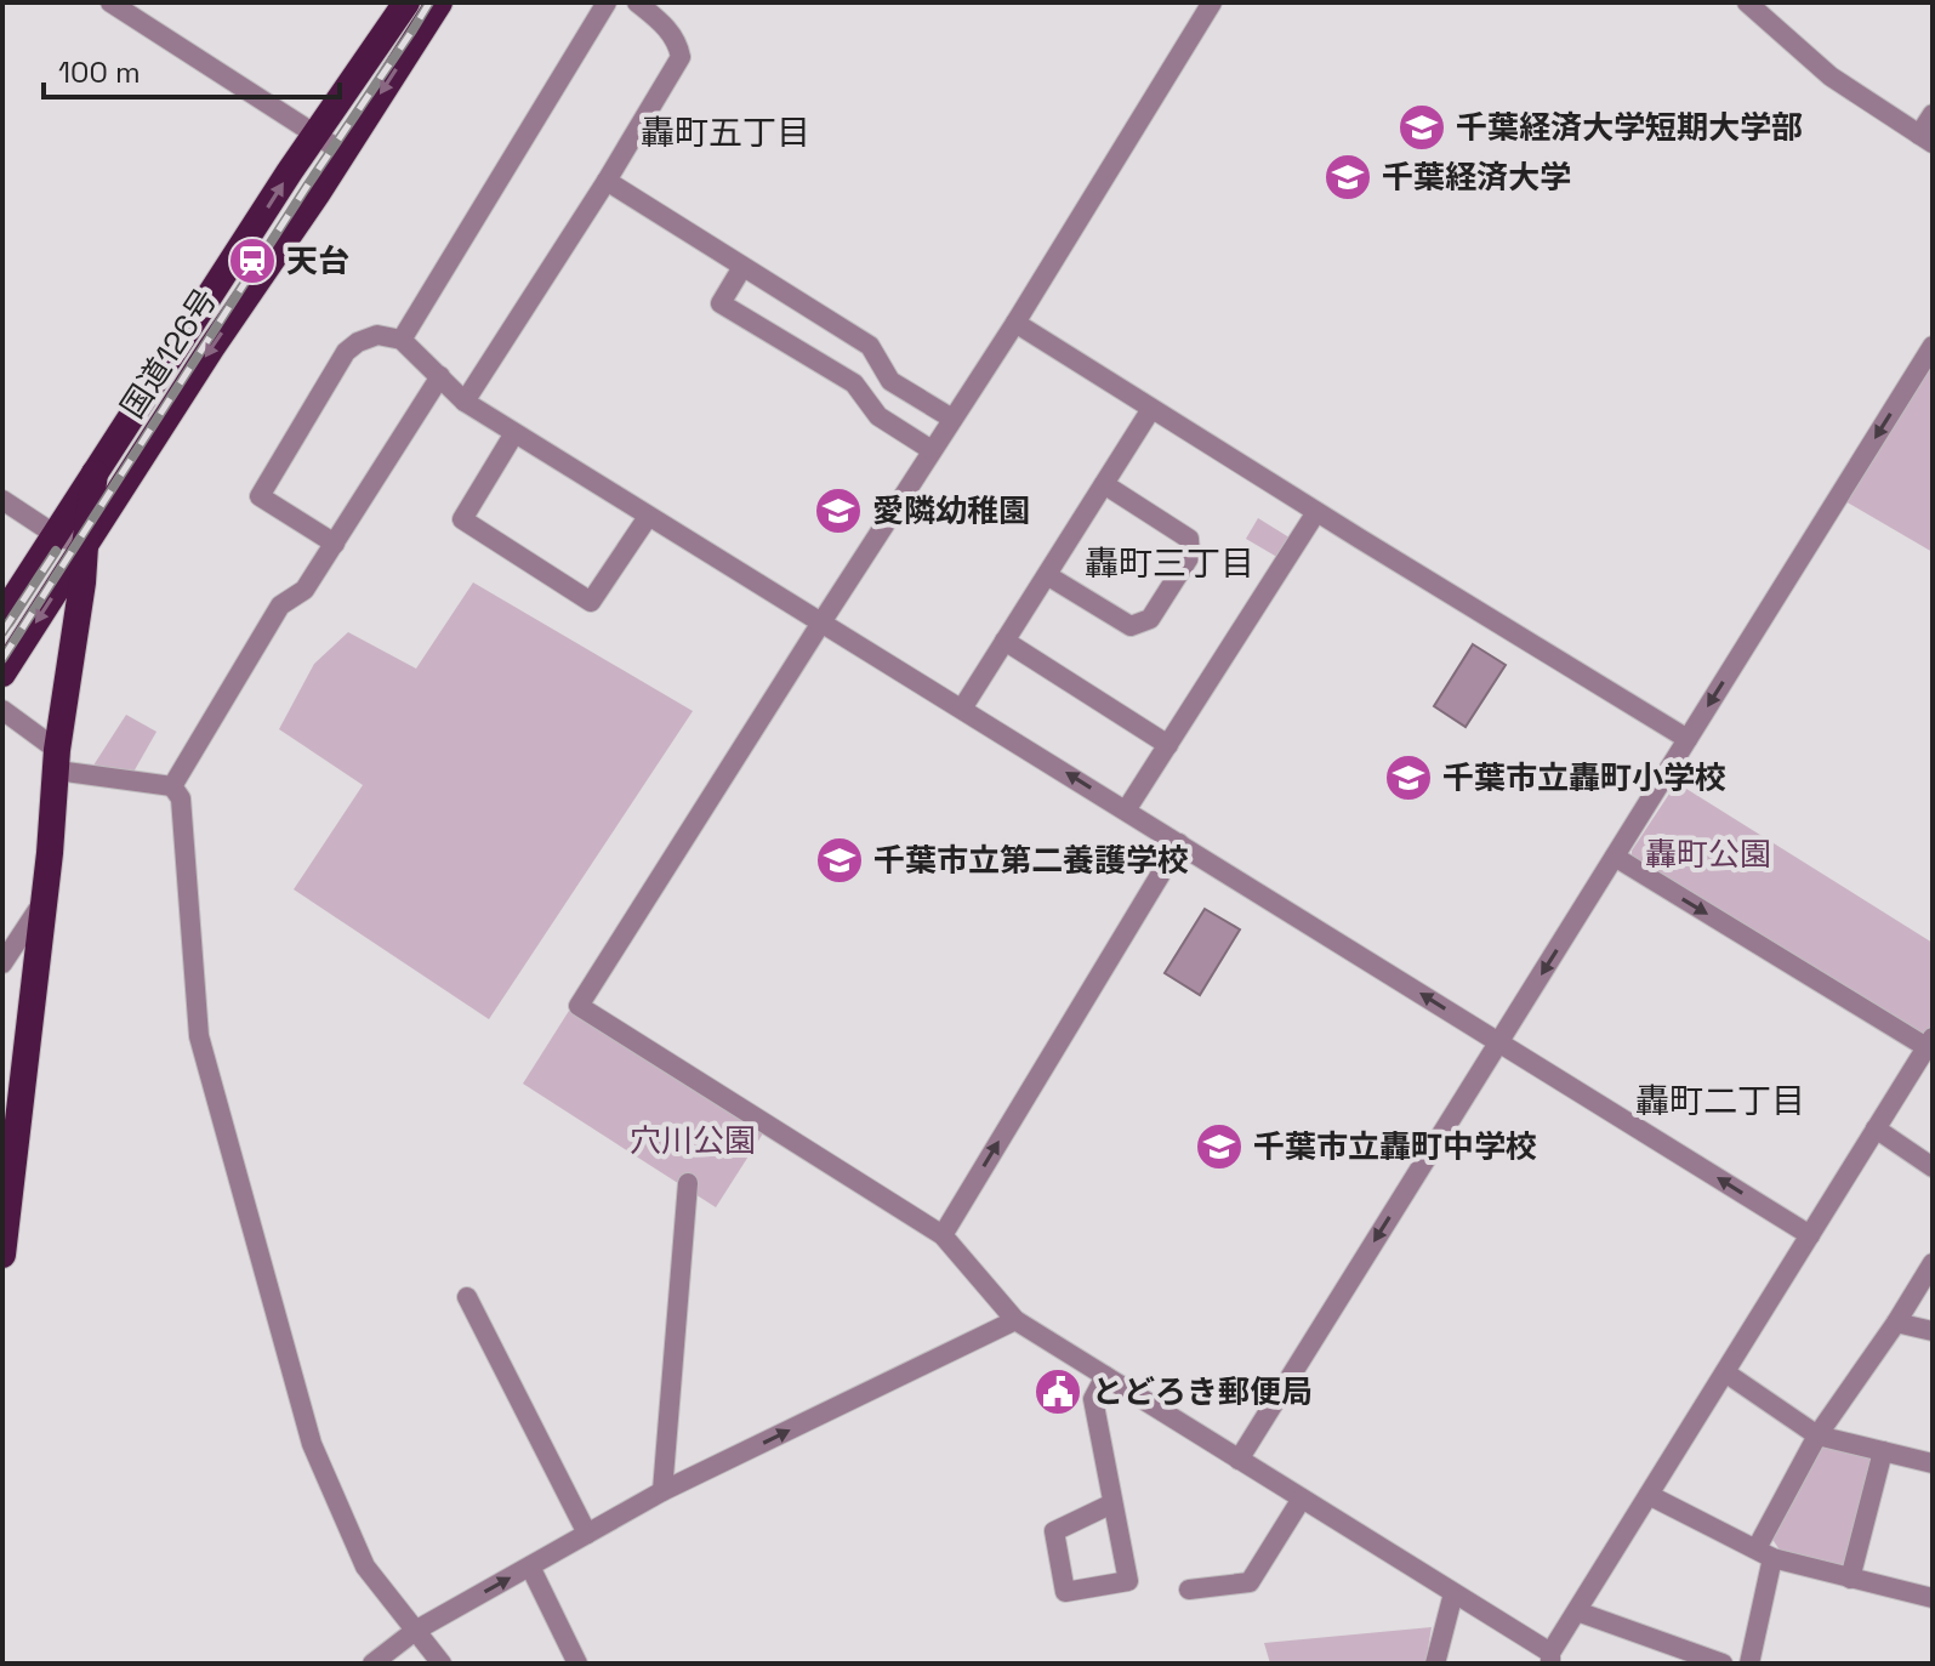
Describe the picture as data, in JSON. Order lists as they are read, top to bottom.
{
  "streets": {
    "highway": ["国道126号"]
  },
  "districts": ["轟町五丁目", "轟町三丁目", "轟町二丁目"],
  "parks": ["轟町公園", "穴川公園"],
  "places": {
    "school or university": [
      "千葉経済大学短期大学部",
      "千葉経済大学",
      "愛隣幼稚園",
      "千葉市立轟町小学校",
      "千葉市立第二養護学校",
      "千葉市立轟町中学校"
    ],
    "station": ["天台"],
    "public building": ["とどろき郵便局"]
  },
  "scale_bar": "100 m"
}
